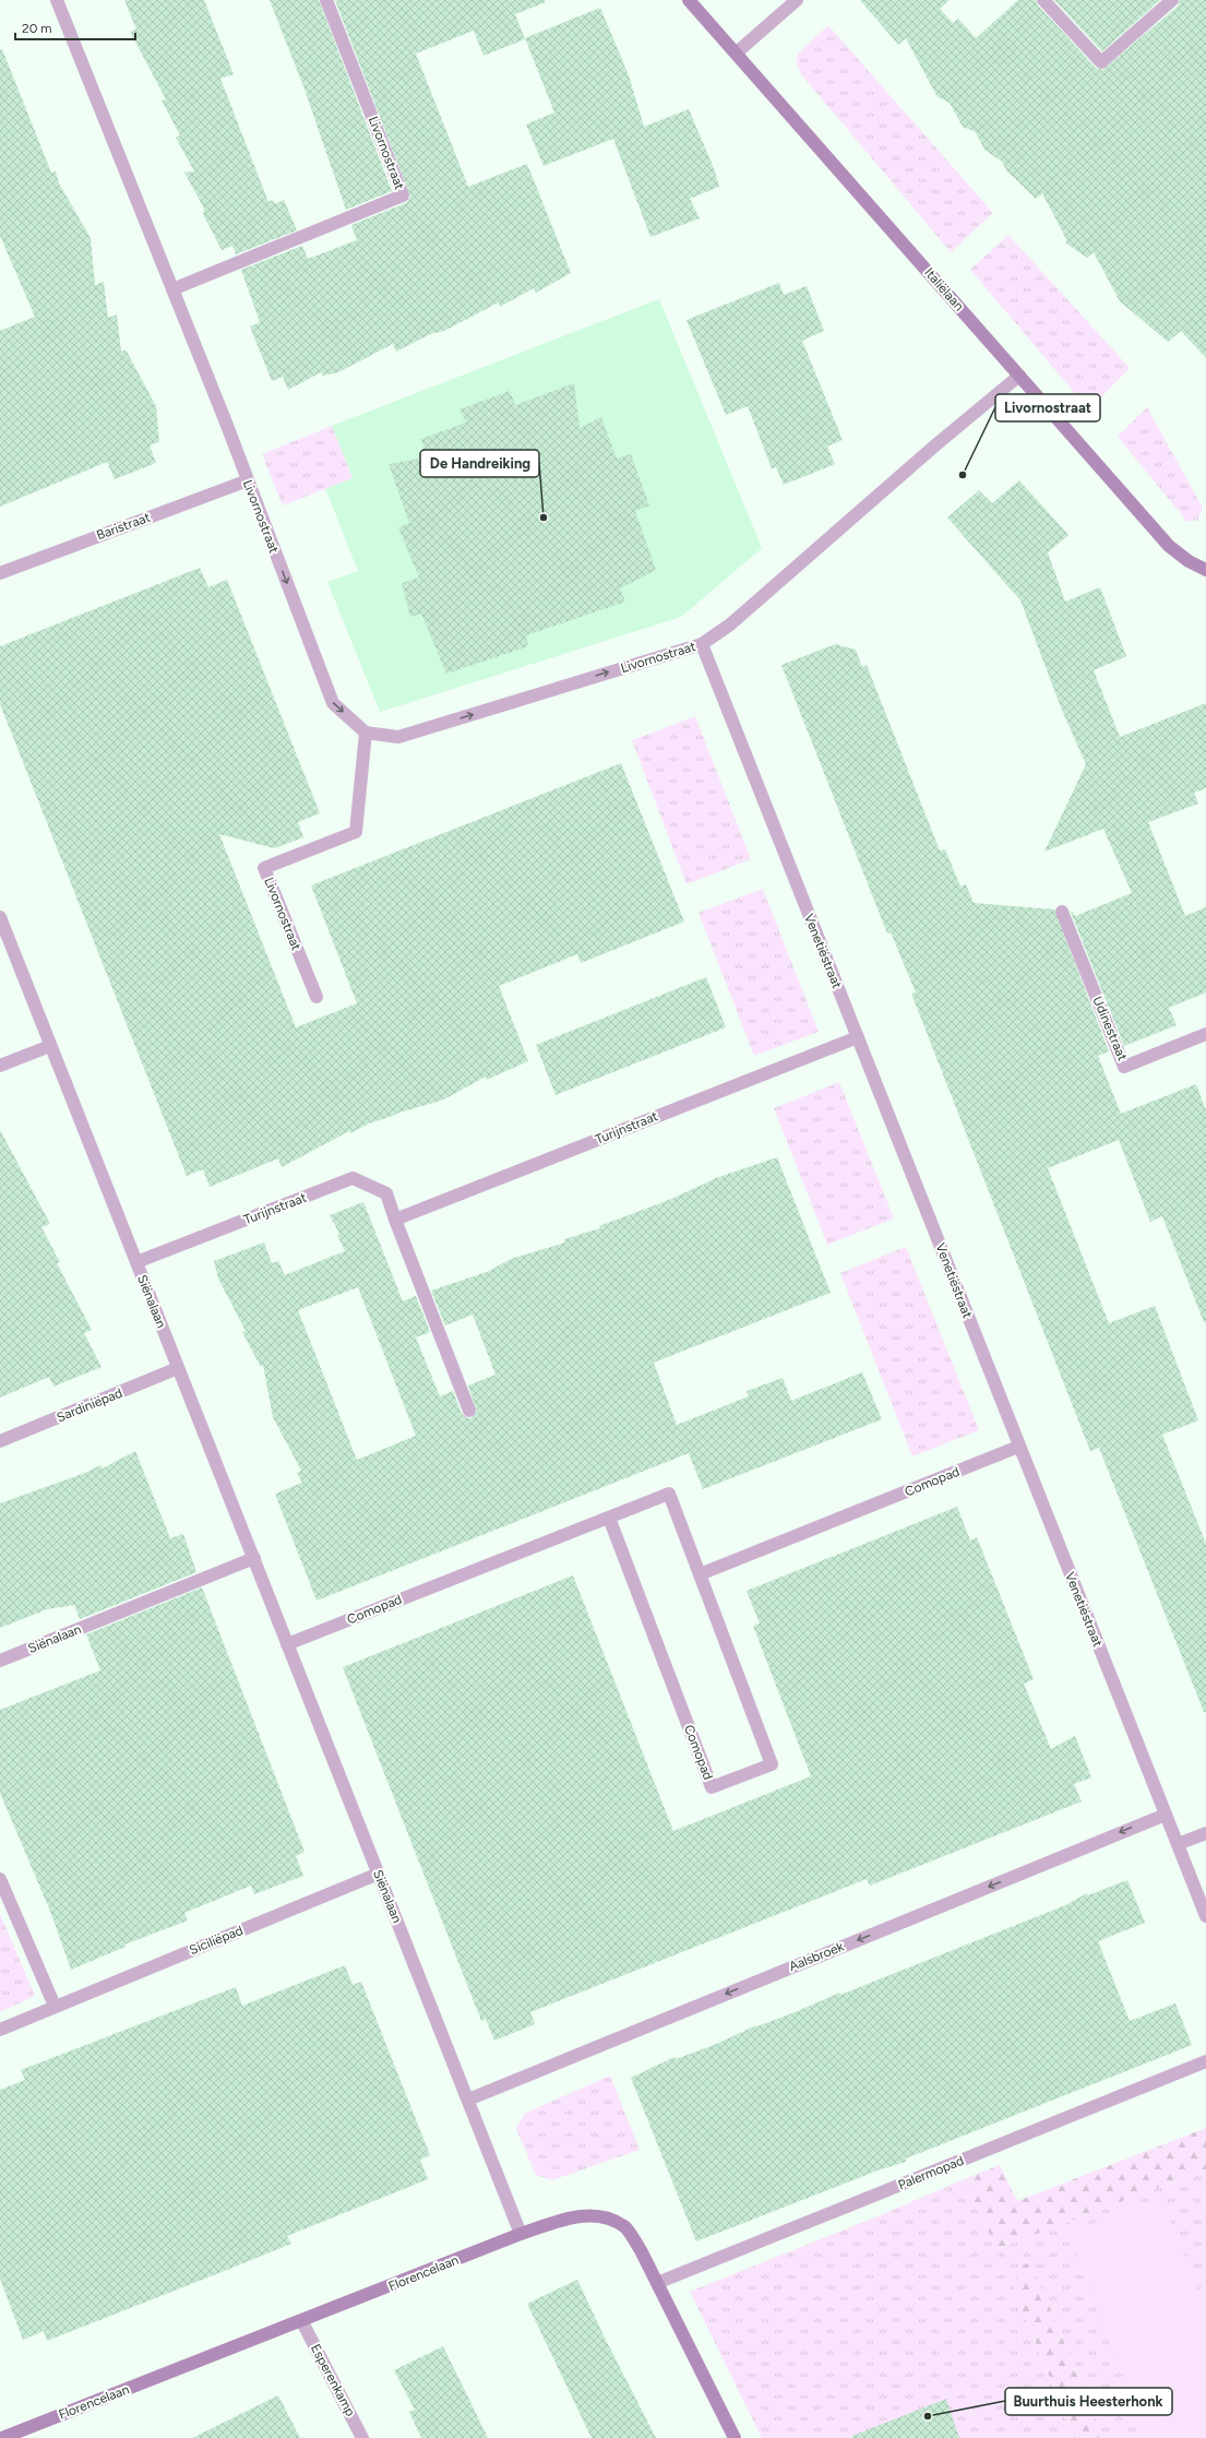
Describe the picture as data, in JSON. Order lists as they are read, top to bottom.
{
  "streets": {
    "street": [
      "Livornostraat",
      "Italiëlaan",
      "Baristraat",
      "Venetiëstraat",
      "Udinestraat",
      "Turijnstraat",
      "Siënalaan",
      "Sardiniëpad",
      "Comopad",
      "Siciliëpad",
      "Aalsbroek",
      "Palermopad",
      "Florencelaan",
      "Esperenkamp"
    ]
  },
  "crossings": [
    ["Livornostraat", "Italiëlaan"],
    ["Livornostraat", "Baristraat"],
    ["Livornostraat", "Venetiëstraat"],
    ["Venetiëstraat", "Turijnstraat"],
    ["Venetiëstraat", "Comopad"],
    ["Venetiëstraat", "Aalsbroek"],
    ["Turijnstraat", "Siënalaan"],
    ["Siënalaan", "Sardiniëpad"],
    ["Siënalaan", "Comopad"],
    ["Siënalaan", "Siciliëpad"],
    ["Siënalaan", "Aalsbroek"],
    ["Siënalaan", "Florencelaan"],
    ["Palermopad", "Florencelaan"],
    ["Florencelaan", "Esperenkamp"]
  ],
  "one_way": ["Aalsbroek"],
  "places": ["Livornostraat", "De Handreiking", "Buurthuis Heesterhonk"],
  "scale_bar": "20 m"
}
